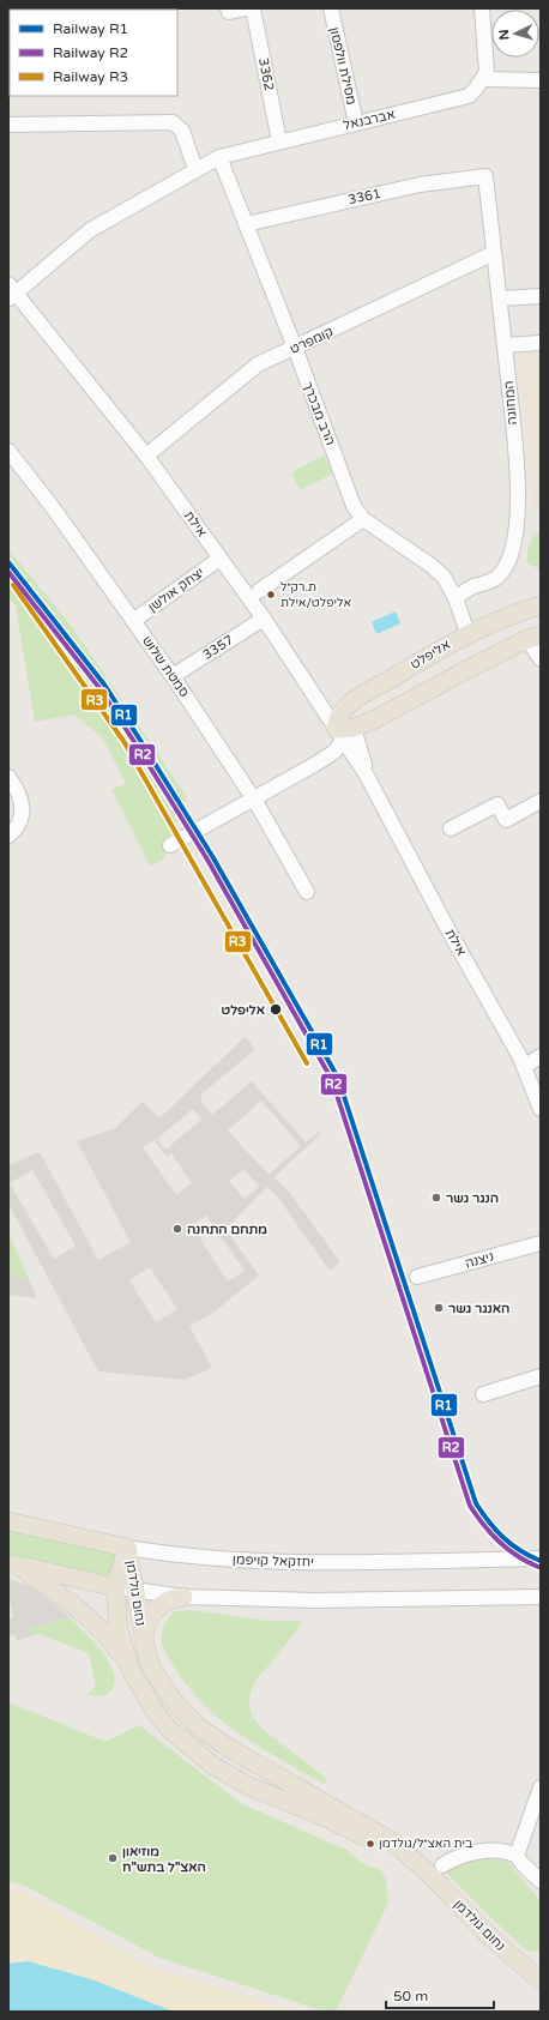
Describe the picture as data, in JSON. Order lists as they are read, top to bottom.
{
  "streets": {
    "main road": ["אליפלט", "יחזקאל קויפמן", "נחום גולדמן"],
    "street": [
      "מסילת וולפסון",
      "3362",
      "אברבנאל",
      "3361",
      "קומפרט",
      "המחוגה",
      "הרב מבכרך",
      "אילת",
      "יצחק אולשן",
      "3357",
      "סמטת שלוש",
      "ניצנה"
    ]
  },
  "crossings": [
    ["מסילת וולפסון", "אברבנאל"],
    ["3362", "אברבנאל"],
    ["אברבנאל", "הרב מבכרך"],
    ["אברבנאל", "אילת"],
    ["3361", "המחוגה"],
    ["3361", "הרב מבכרך"],
    ["קומפרט", "המחוגה"],
    ["קומפרט", "הרב מבכרך"],
    ["קומפרט", "אילת"],
    ["המחוגה", "הרב מבכרך"],
    ["הרב מבכרך", "אליפלט"],
    ["אילת", "יצחק אולשן"],
    ["אילת", "3357"],
    ["אילת", "אליפלט"],
    ["יצחק אולשן", "סמטת שלוש"],
    ["3357", "סמטת שלוש"],
    ["אליפלט", "סמטת שלוש"],
    ["יחזקאל קויפמן", "נחום גולדמן"]
  ],
  "places": [
    "ת.רק״ל אליפלט/אילת",
    "אליפלט",
    "הנגר גשר",
    "מתחם התחנה",
    "האנגר גשר",
    "בית האצ״ל/גולדמן",
    "מוזיאון האצ\"ל בתש\"ח"
  ],
  "lines": ["rail line R1", "rail line R2", "rail line R3"],
  "legend": ["Railway R1", "Railway R2", "Railway R3"],
  "scale_bar": "50 m",
  "north": "left"
}
